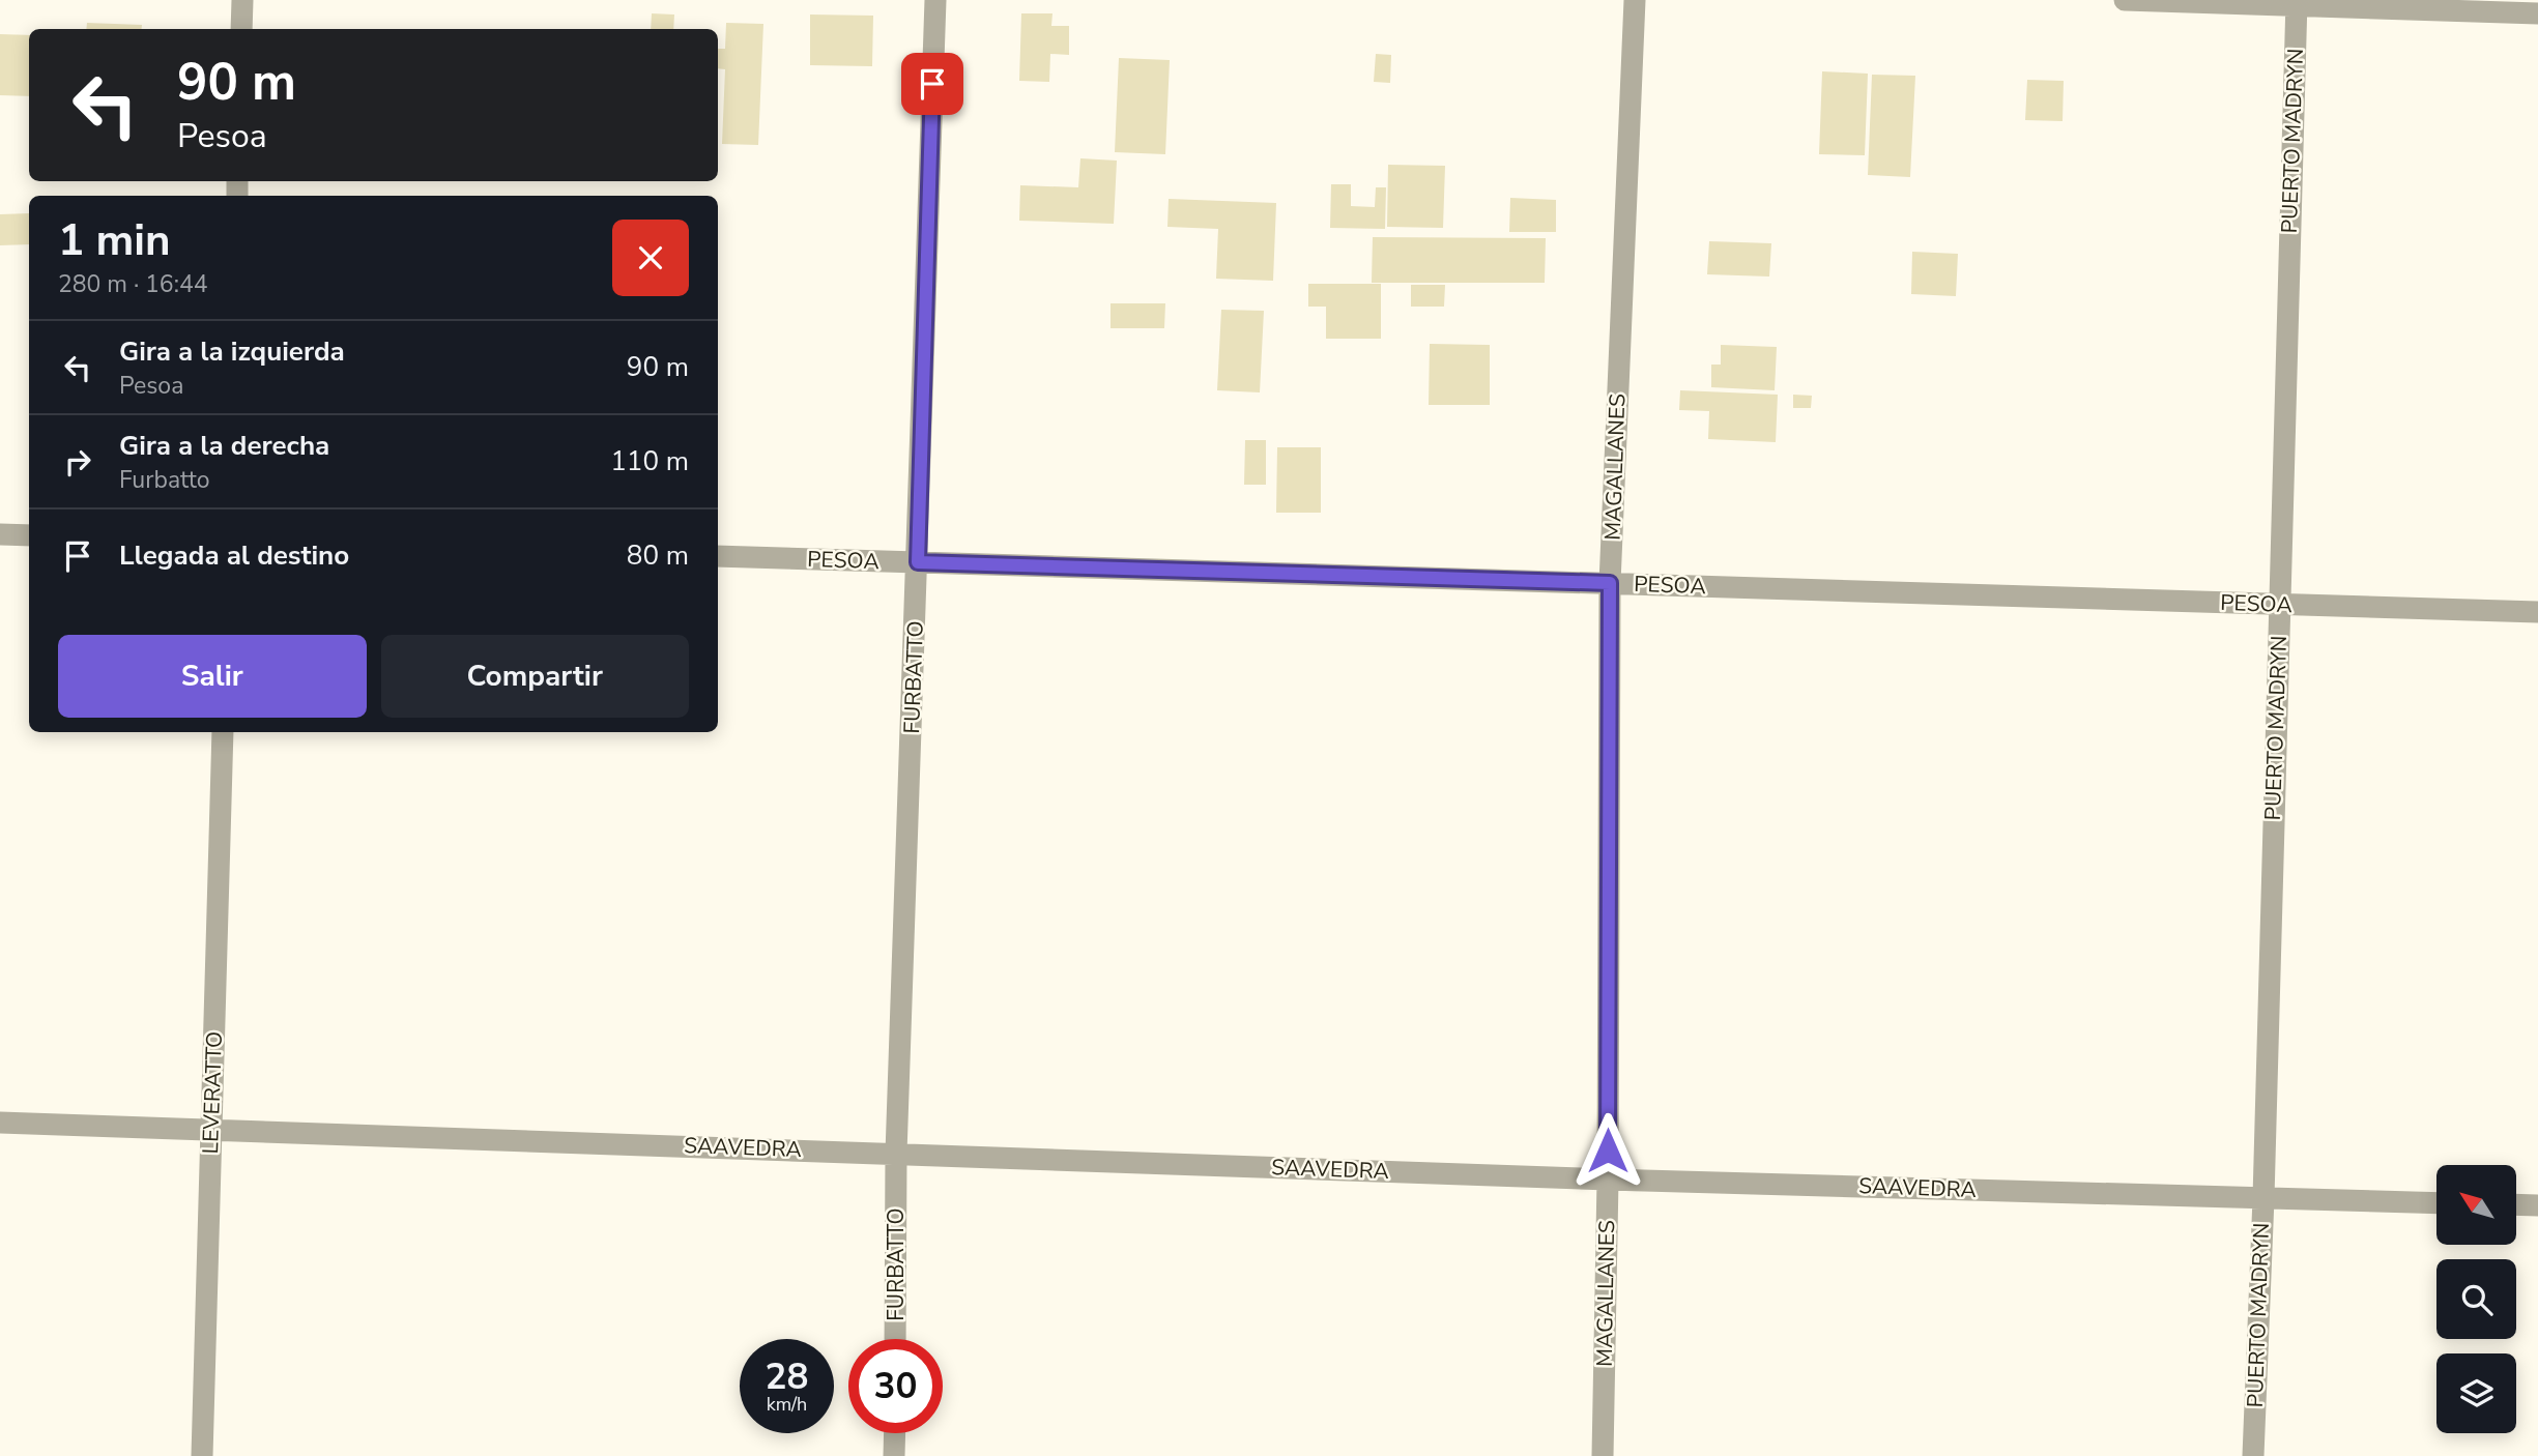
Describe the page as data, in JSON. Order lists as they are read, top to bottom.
{
  "streets": {
    "street": [
      "PUERTO MADRYN",
      "MAGALLANES",
      "PESOA",
      "FURBATTO",
      "LEVERATTO",
      "SAAVEDRA"
    ]
  },
  "crossings": [
    ["PUERTO MADRYN", "PESOA"],
    ["PUERTO MADRYN", "SAAVEDRA"],
    ["MAGALLANES", "PESOA"],
    ["MAGALLANES", "SAAVEDRA"],
    ["PESOA", "FURBATTO"],
    ["FURBATTO", "SAAVEDRA"],
    ["LEVERATTO", "SAAVEDRA"]
  ],
  "north": "top left",
  "page": {
    "turn": ["90 m", "Pesoa"],
    "heading": ["1 min", "280 m · 16:44"],
    "list": [
      {
        "name": "Gira a la izquierda",
        "note": "Pesoa",
        "value": "90 m"
      },
      {
        "name": "Gira a la derecha",
        "note": "Furbatto",
        "value": "110 m"
      },
      {
        "name": "Llegada al destino",
        "value": "80 m"
      }
    ],
    "buttons": ["Salir", "Compartir"],
    "speed": "28 km/h",
    "limit": "30"
  }
}
